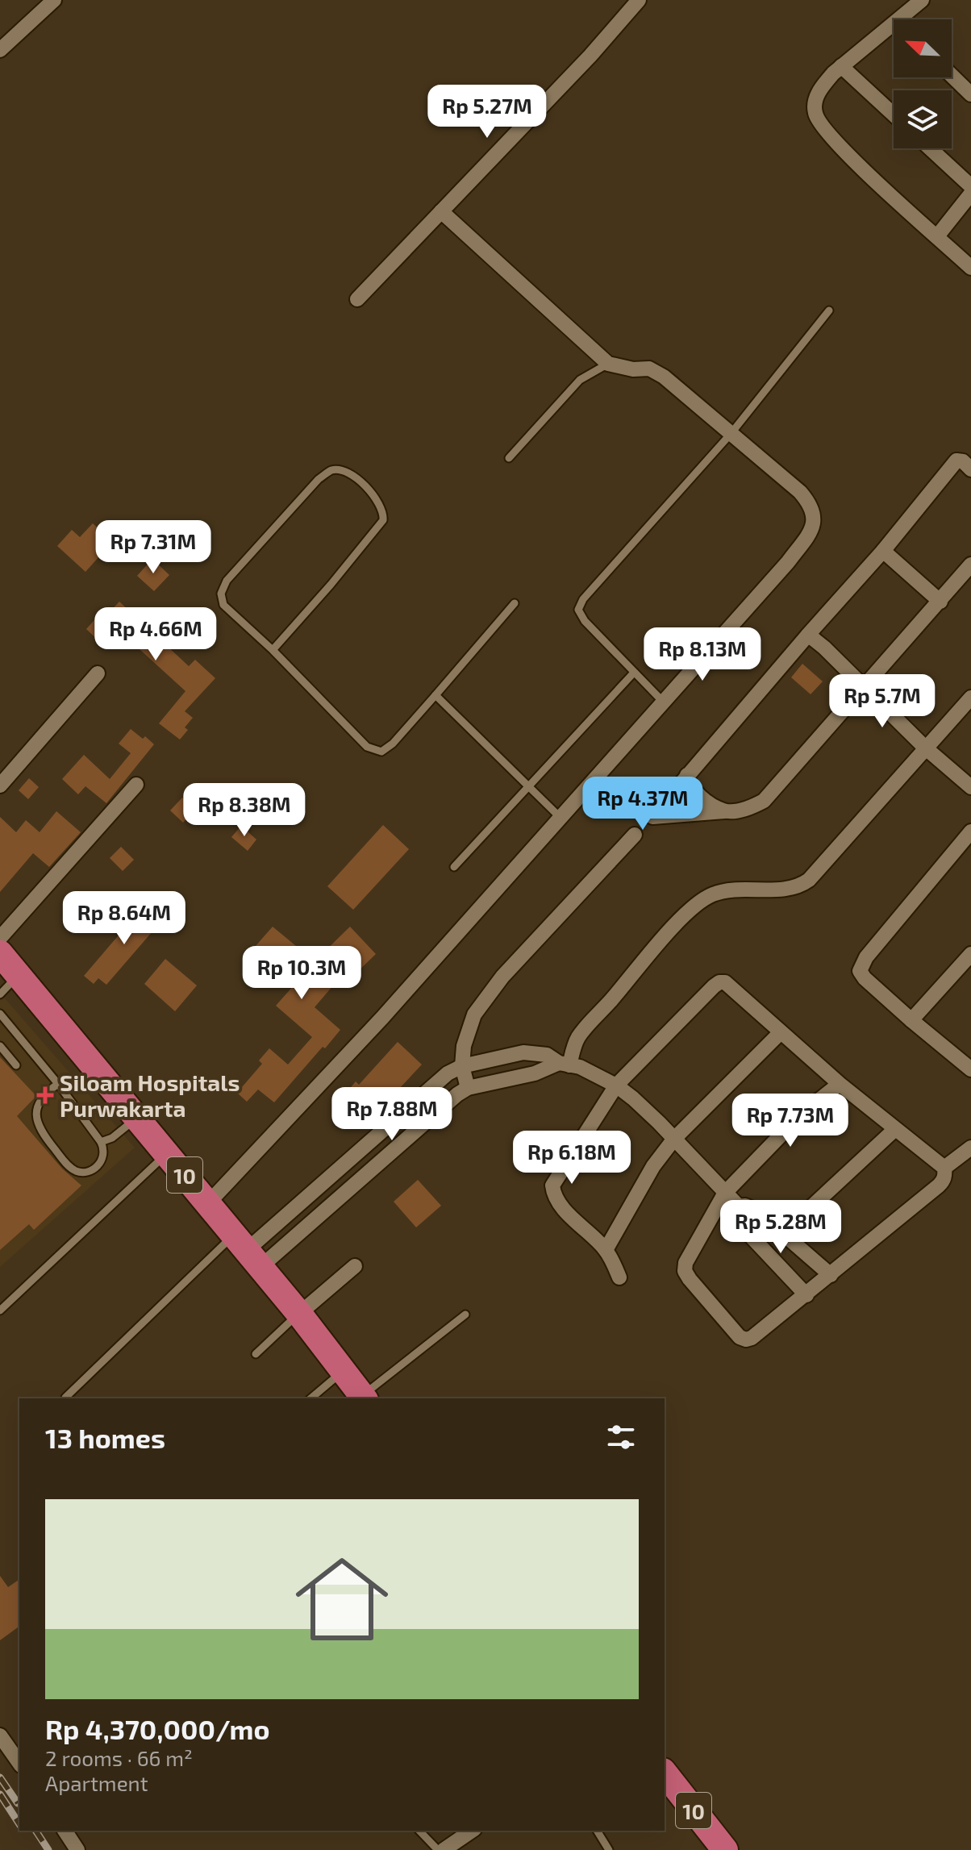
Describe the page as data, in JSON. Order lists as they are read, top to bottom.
{
  "streets": {
    "highway": ["10"]
  },
  "places": {
    "health": ["Siloam Hospitals Purwakarta"]
  },
  "north": "top left",
  "page": {
    "price": [
      "Rp 5.27M",
      "Rp 7.31M",
      "Rp 4.66M",
      "Rp 8.13M",
      "Rp 5.7M",
      "Rp 4.37M",
      "Rp 8.38M",
      "Rp 8.64M",
      "Rp 10.3M",
      "Rp 7.88M",
      "Rp 7.73M",
      "Rp 6.18M",
      "Rp 5.28M"
    ],
    "heading": "13 homes",
    "list": [
      {
        "name": "Rp 4,370,000/mo",
        "note": "2 rooms · 66 m² · Apartment"
      }
    ]
  }
}
